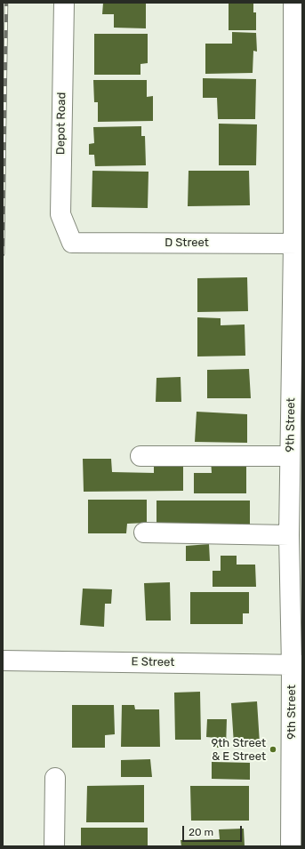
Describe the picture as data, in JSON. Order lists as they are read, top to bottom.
{
  "streets": {
    "street": [
      "Depot Road",
      "D Street",
      "9th Street",
      "E Street"
    ]
  },
  "crossings": [
    ["Depot Road", "D Street"],
    ["D Street", "9th Street"],
    ["9th Street", "E Street"]
  ],
  "places": ["9th Street & E Street"],
  "scale_bar": "20 m"
}
